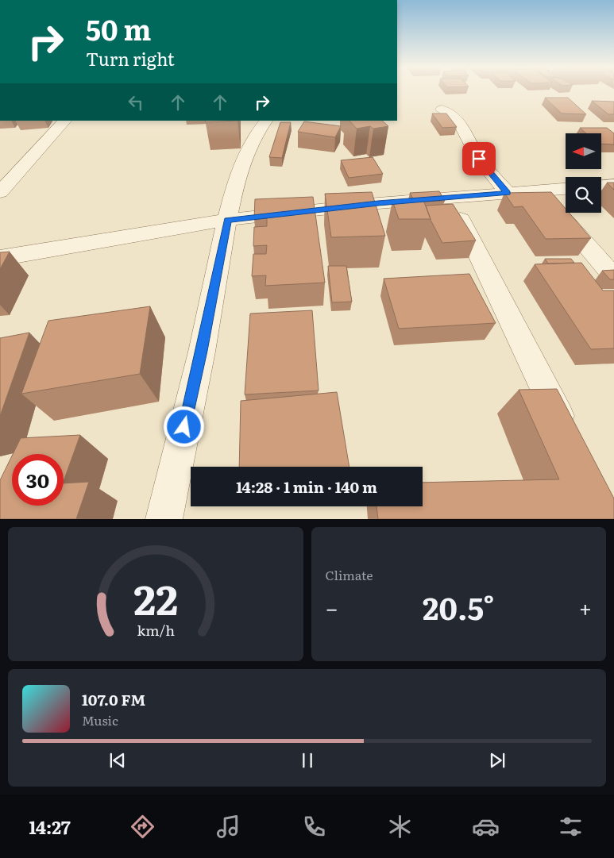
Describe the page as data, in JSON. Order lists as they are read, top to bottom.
{
  "north": "left",
  "page": {
    "turn": ["50 m", "Turn right"],
    "limit": "30",
    "trip": "14:28 · 1 min · 140 m",
    "tile": "Climate",
    "heat": ["−", "20.5°", "+"],
    "song": ["107.0 FM", "Music"],
    "tabs": "14:27",
    "gauge": ["22", "km/h"]
  }
}
